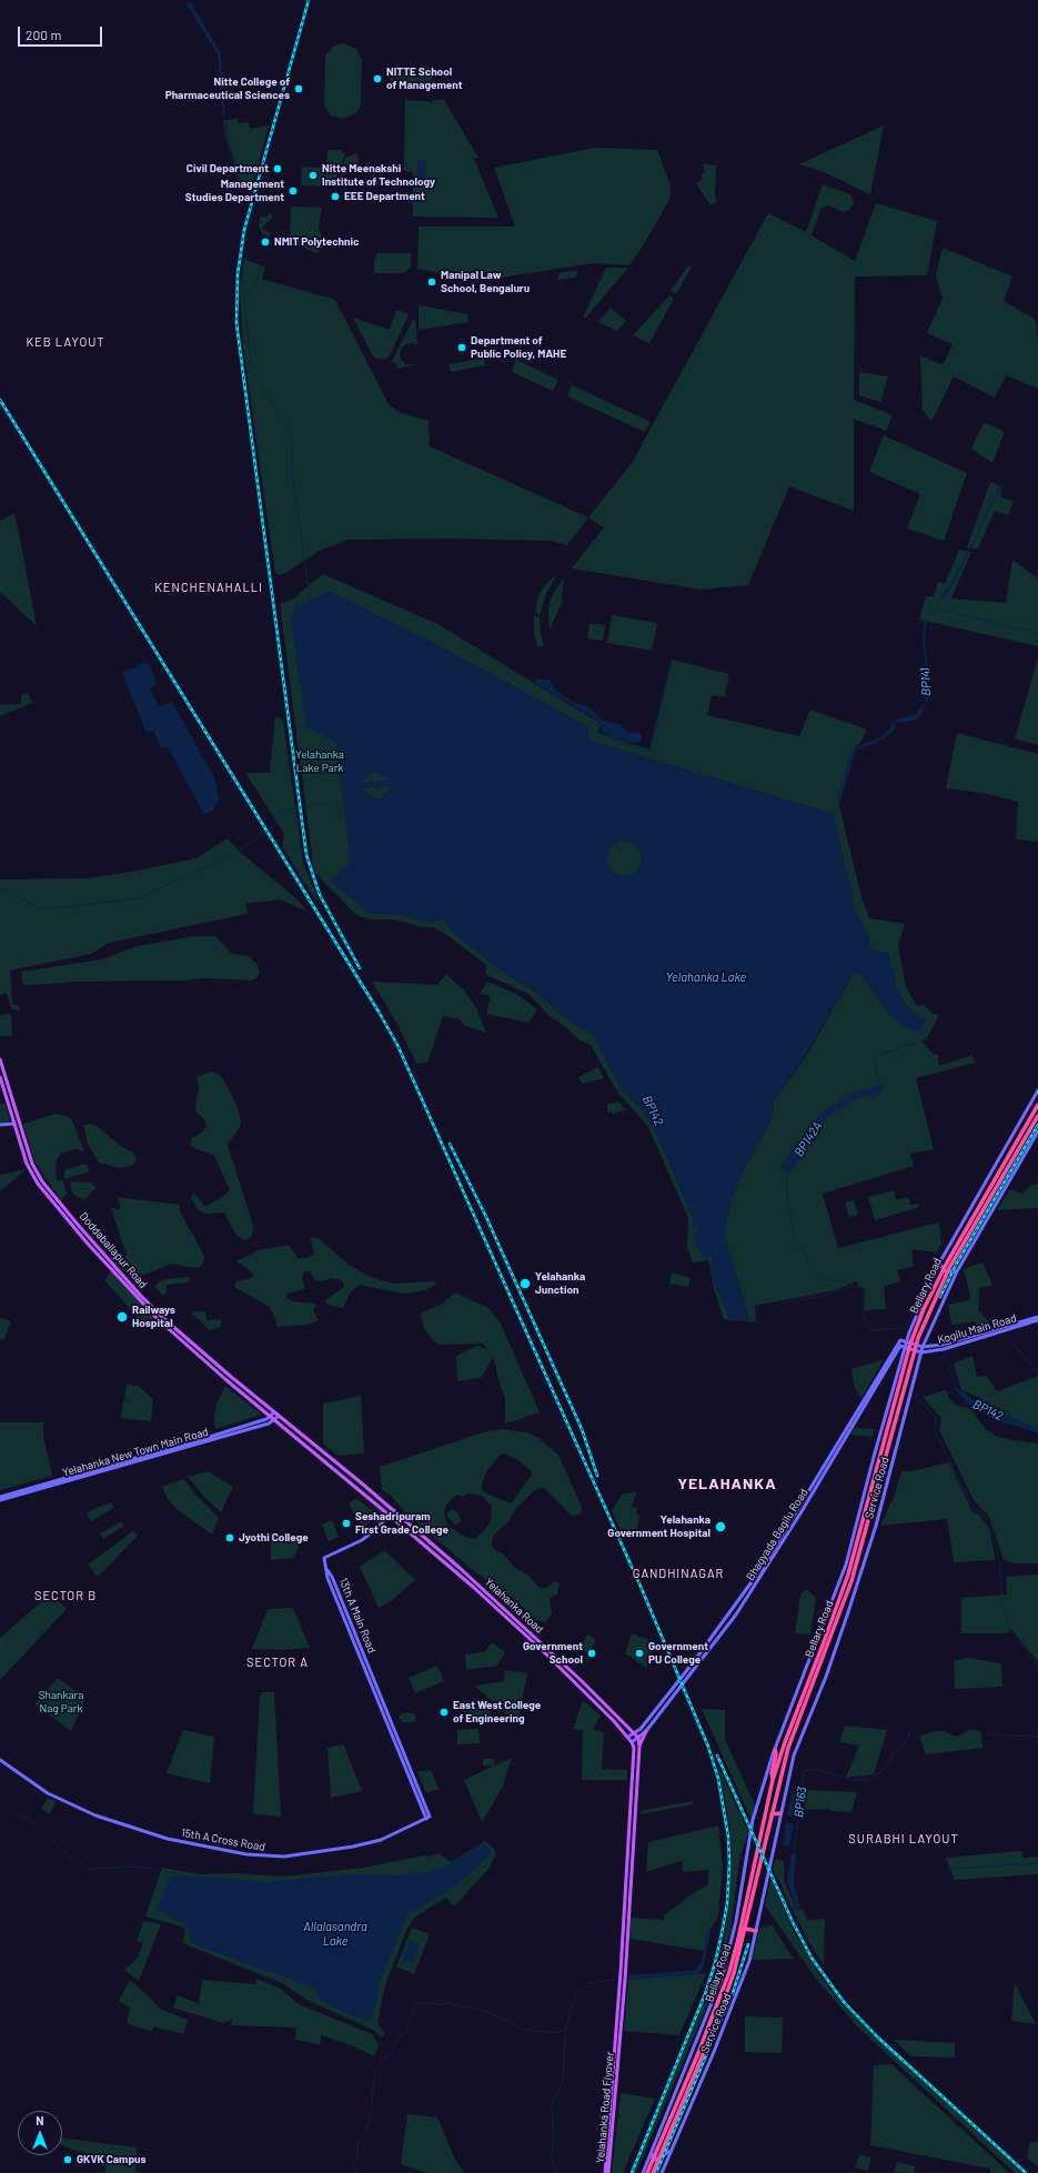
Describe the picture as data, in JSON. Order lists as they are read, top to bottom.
{
  "streets": {
    "highway": ["Bellary Road"],
    "main road": [
      "Doddaballapur Road",
      "Kogilu Main Road",
      "Yelahanka New Town Main Road",
      "Service Road",
      "Bhagyada Bagilu Road",
      "Yelahanka Road",
      "13th A Main Road",
      "15th A Cross Road",
      "Yelahanka Road Flyover"
    ]
  },
  "crossings": [
    ["Doddaballapur Road", "Yelahanka New Town Main Road"],
    ["Doddaballapur Road", "Yelahanka Road"],
    ["Kogilu Main Road", "Service Road"],
    ["Yelahanka New Town Main Road", "Yelahanka Road"],
    ["Bhagyada Bagilu Road", "Yelahanka Road"],
    ["Yelahanka Road", "13th A Main Road"],
    ["Yelahanka Road", "Yelahanka Road Flyover"],
    ["13th A Main Road", "15th A Cross Road"]
  ],
  "districts": [
    "KEB LAYOUT",
    "KENCHENAHALLI",
    "YELAHANKA",
    "GANDHINAGAR",
    "SECTOR B",
    "SECTOR A",
    "SURABHI LAYOUT"
  ],
  "water": [
    "BP141",
    "Yelahanka Lake",
    "BP142",
    "BP142A",
    "BP163",
    "Allalasandra Lake"
  ],
  "parks": ["Yelahanka Lake Park", "Shankara Nag Park"],
  "places": [
    "NITTE School of Management",
    "Nitte College of Pharmaceutical Sciences",
    "Civil Department",
    "Nitte Meenakshi Institute of Technology",
    "Management Studies Department",
    "EEE Department",
    "NMIT Polytechnic",
    "Manipal Law School, Bengaluru",
    "Department of Public Policy, MAHE",
    "Yelahanka Junction",
    "Railways Hospital",
    "Seshadripuram First Grade College",
    "Yelahanka Government Hospital",
    "Jyothi College",
    "Government School",
    "Government PU College",
    "East West College of Engineering",
    "GKVK Campus"
  ],
  "scale_bar": "200 m",
  "north": "top"
}
